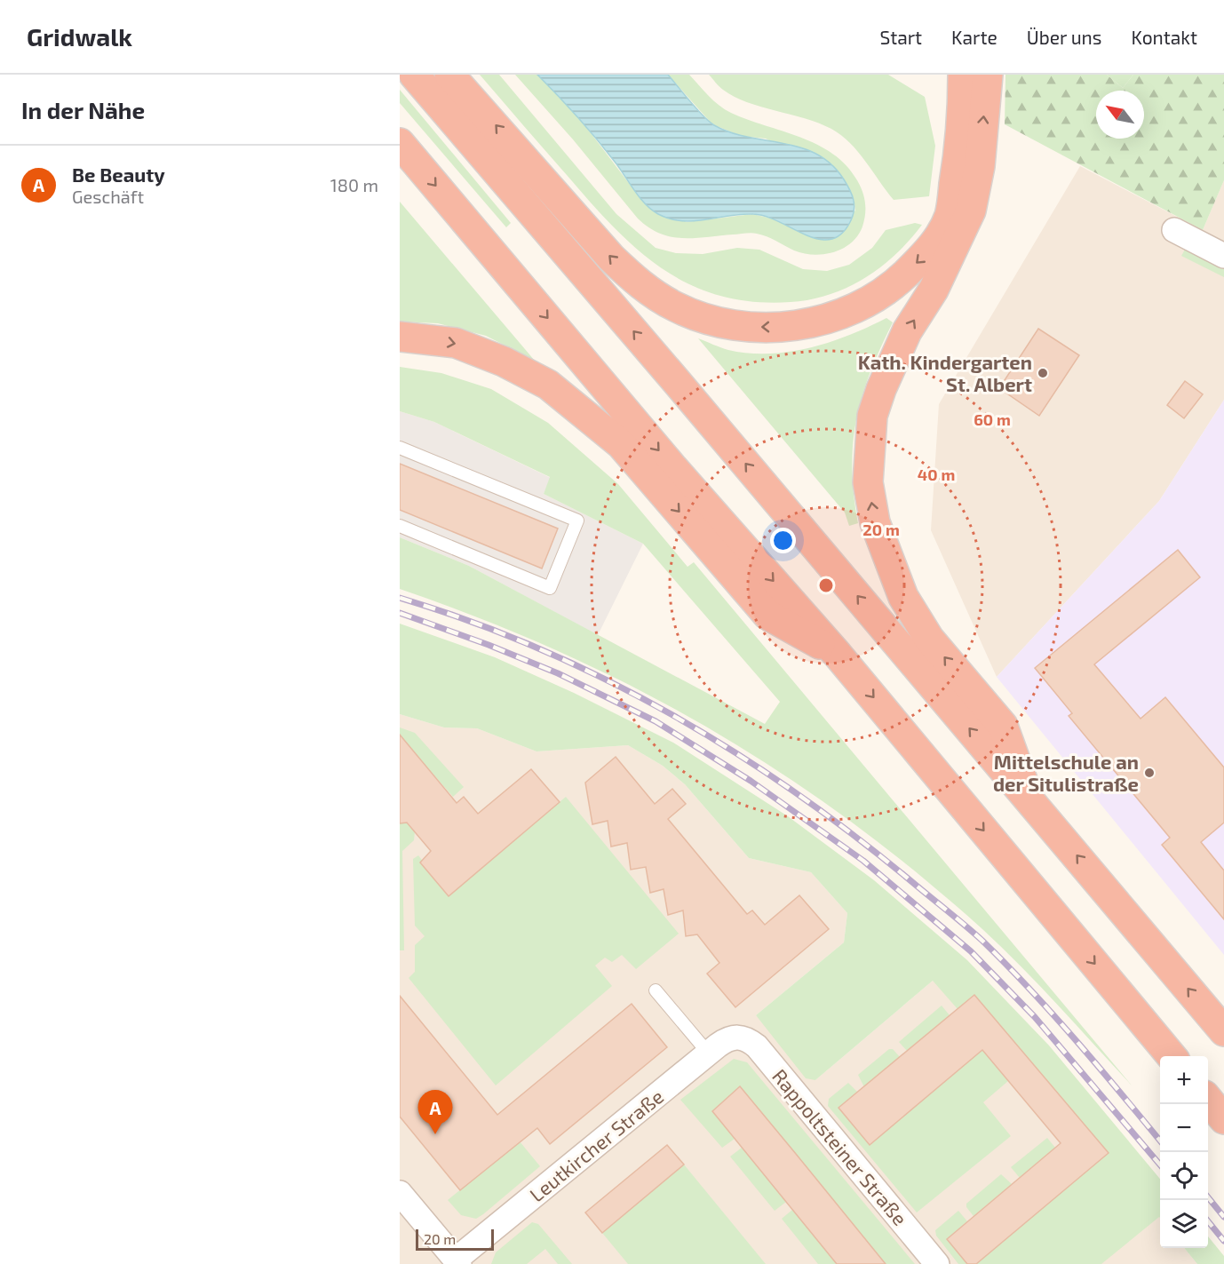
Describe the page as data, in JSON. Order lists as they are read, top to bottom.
{
  "streets": {
    "street": ["Leutkircher Straße", "Rappoltsteiner Straße"]
  },
  "crossings": [
    ["Leutkircher Straße", "Rappoltsteiner Straße"]
  ],
  "places": ["Kath. Kindergarten St. Albert", "Mittelschule an der Situlistraße"],
  "scale_bar": "20 m",
  "north": "top left",
  "page": {
    "header": "Gridwalk",
    "nav": [
      "Start",
      "Karte",
      "Über uns",
      "Kontakt"
    ],
    "heading": "In der Nähe",
    "list": [
      {
        "mark": "A",
        "name": "Be Beauty",
        "note": "Geschäft",
        "value": "180 m"
      }
    ],
    "map_buttons": ["+", "−"],
    "pins": "A",
    "scale": "20 m"
  },
  "rings": ["60 m", "40 m", "20 m"]
}
